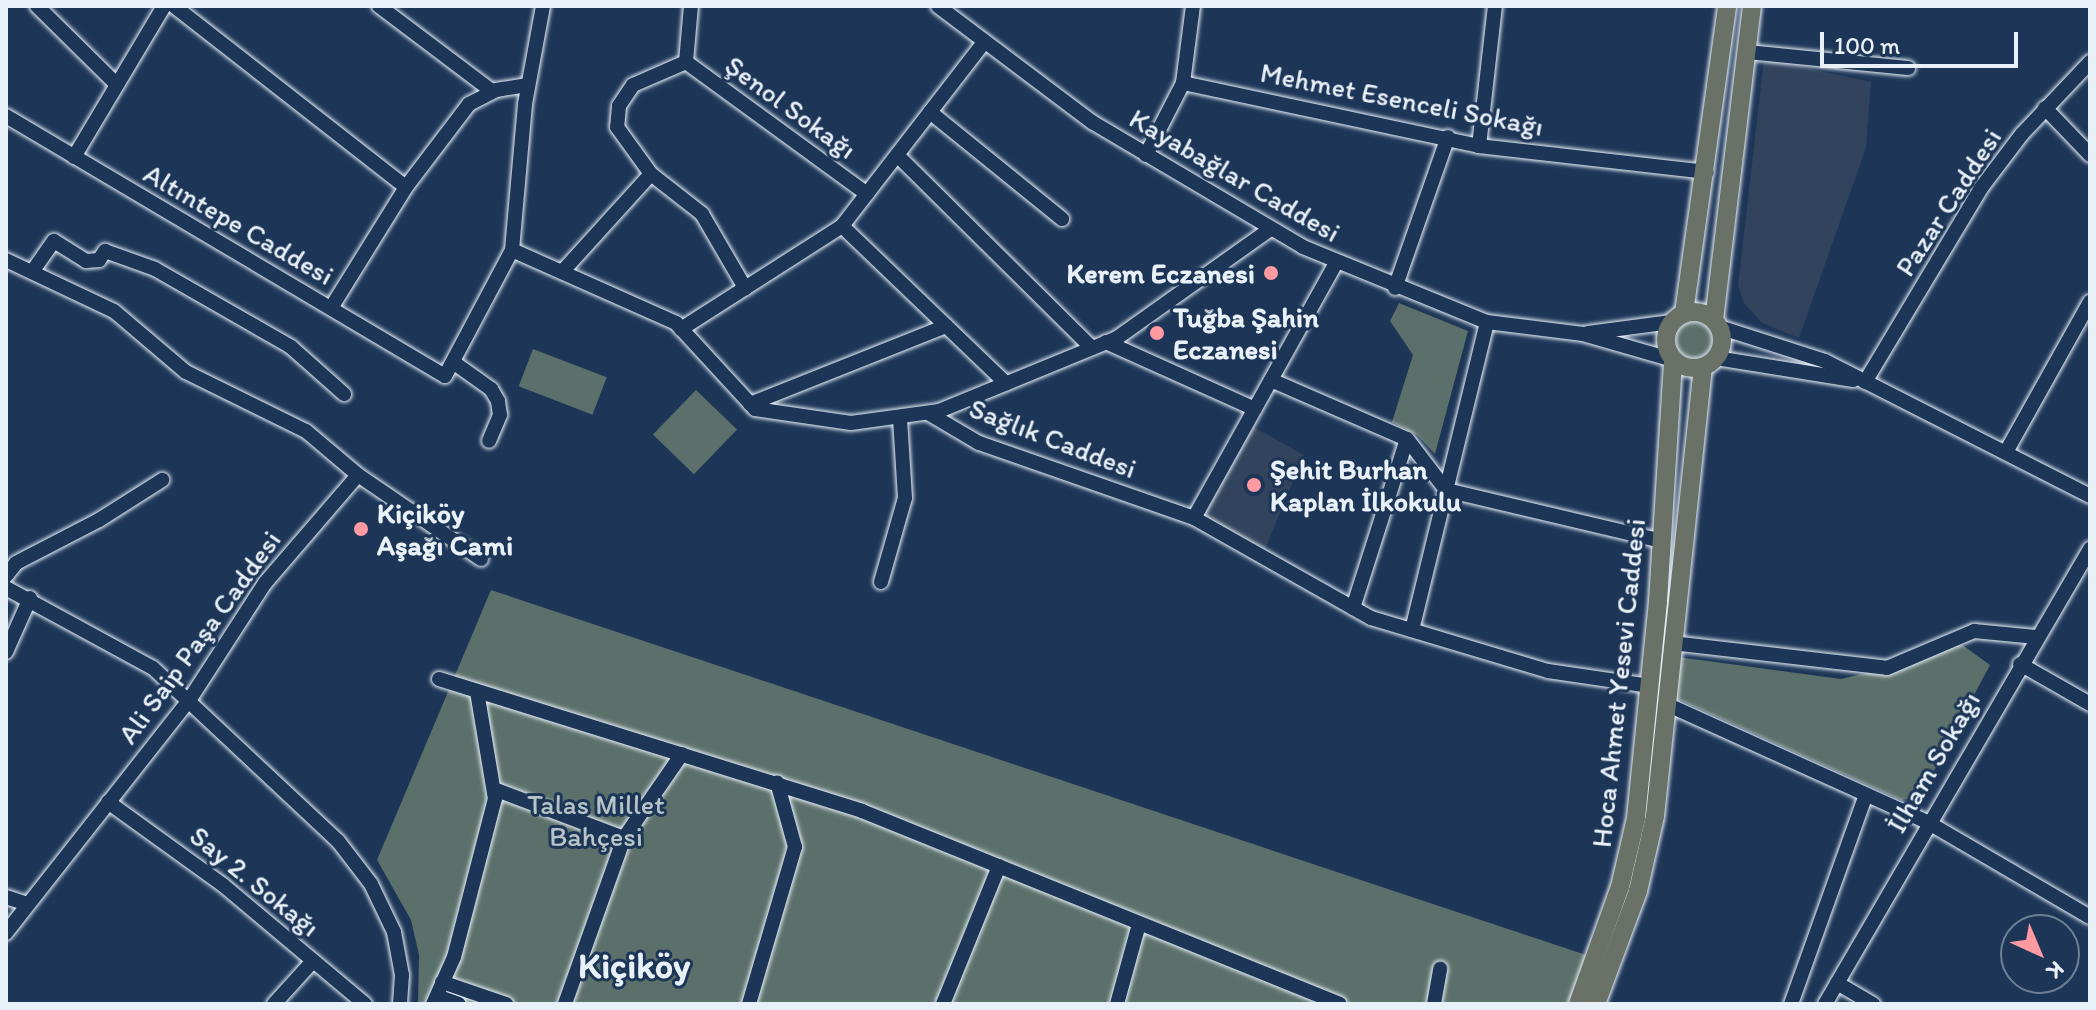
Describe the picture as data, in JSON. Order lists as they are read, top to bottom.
{
  "streets": {
    "main road": ["Hoca Ahmet Yesevi Caddesi"],
    "street": [
      "Mehmet Esenceli Sokağı",
      "Şenol Sokağı",
      "Kayabağlar Caddesi",
      "Pazar Caddesi",
      "Altıntepe Caddesi",
      "Sağlık Caddesi",
      "Ali Saip Paşa Caddesi",
      "İlham Sokağı",
      "Say 2. Sokağı"
    ]
  },
  "crossings": [
    ["Kayabağlar Caddesi", "Hoca Ahmet Yesevi Caddesi"],
    ["Sağlık Caddesi", "Hoca Ahmet Yesevi Caddesi"],
    ["Ali Saip Paşa Caddesi", "Say 2. Sokağı"]
  ],
  "districts": ["Kiçiköy"],
  "parks": ["Talas Millet Bahçesi"],
  "places": [
    "Kerem Eczanesi",
    "Tuğba Şahin Eczanesi",
    "Şehit Burhan Kaplan İlkokulu",
    "Kiçiköy Aşağı Cami"
  ],
  "scale_bar": "100 m",
  "north": "bottom right"
}
